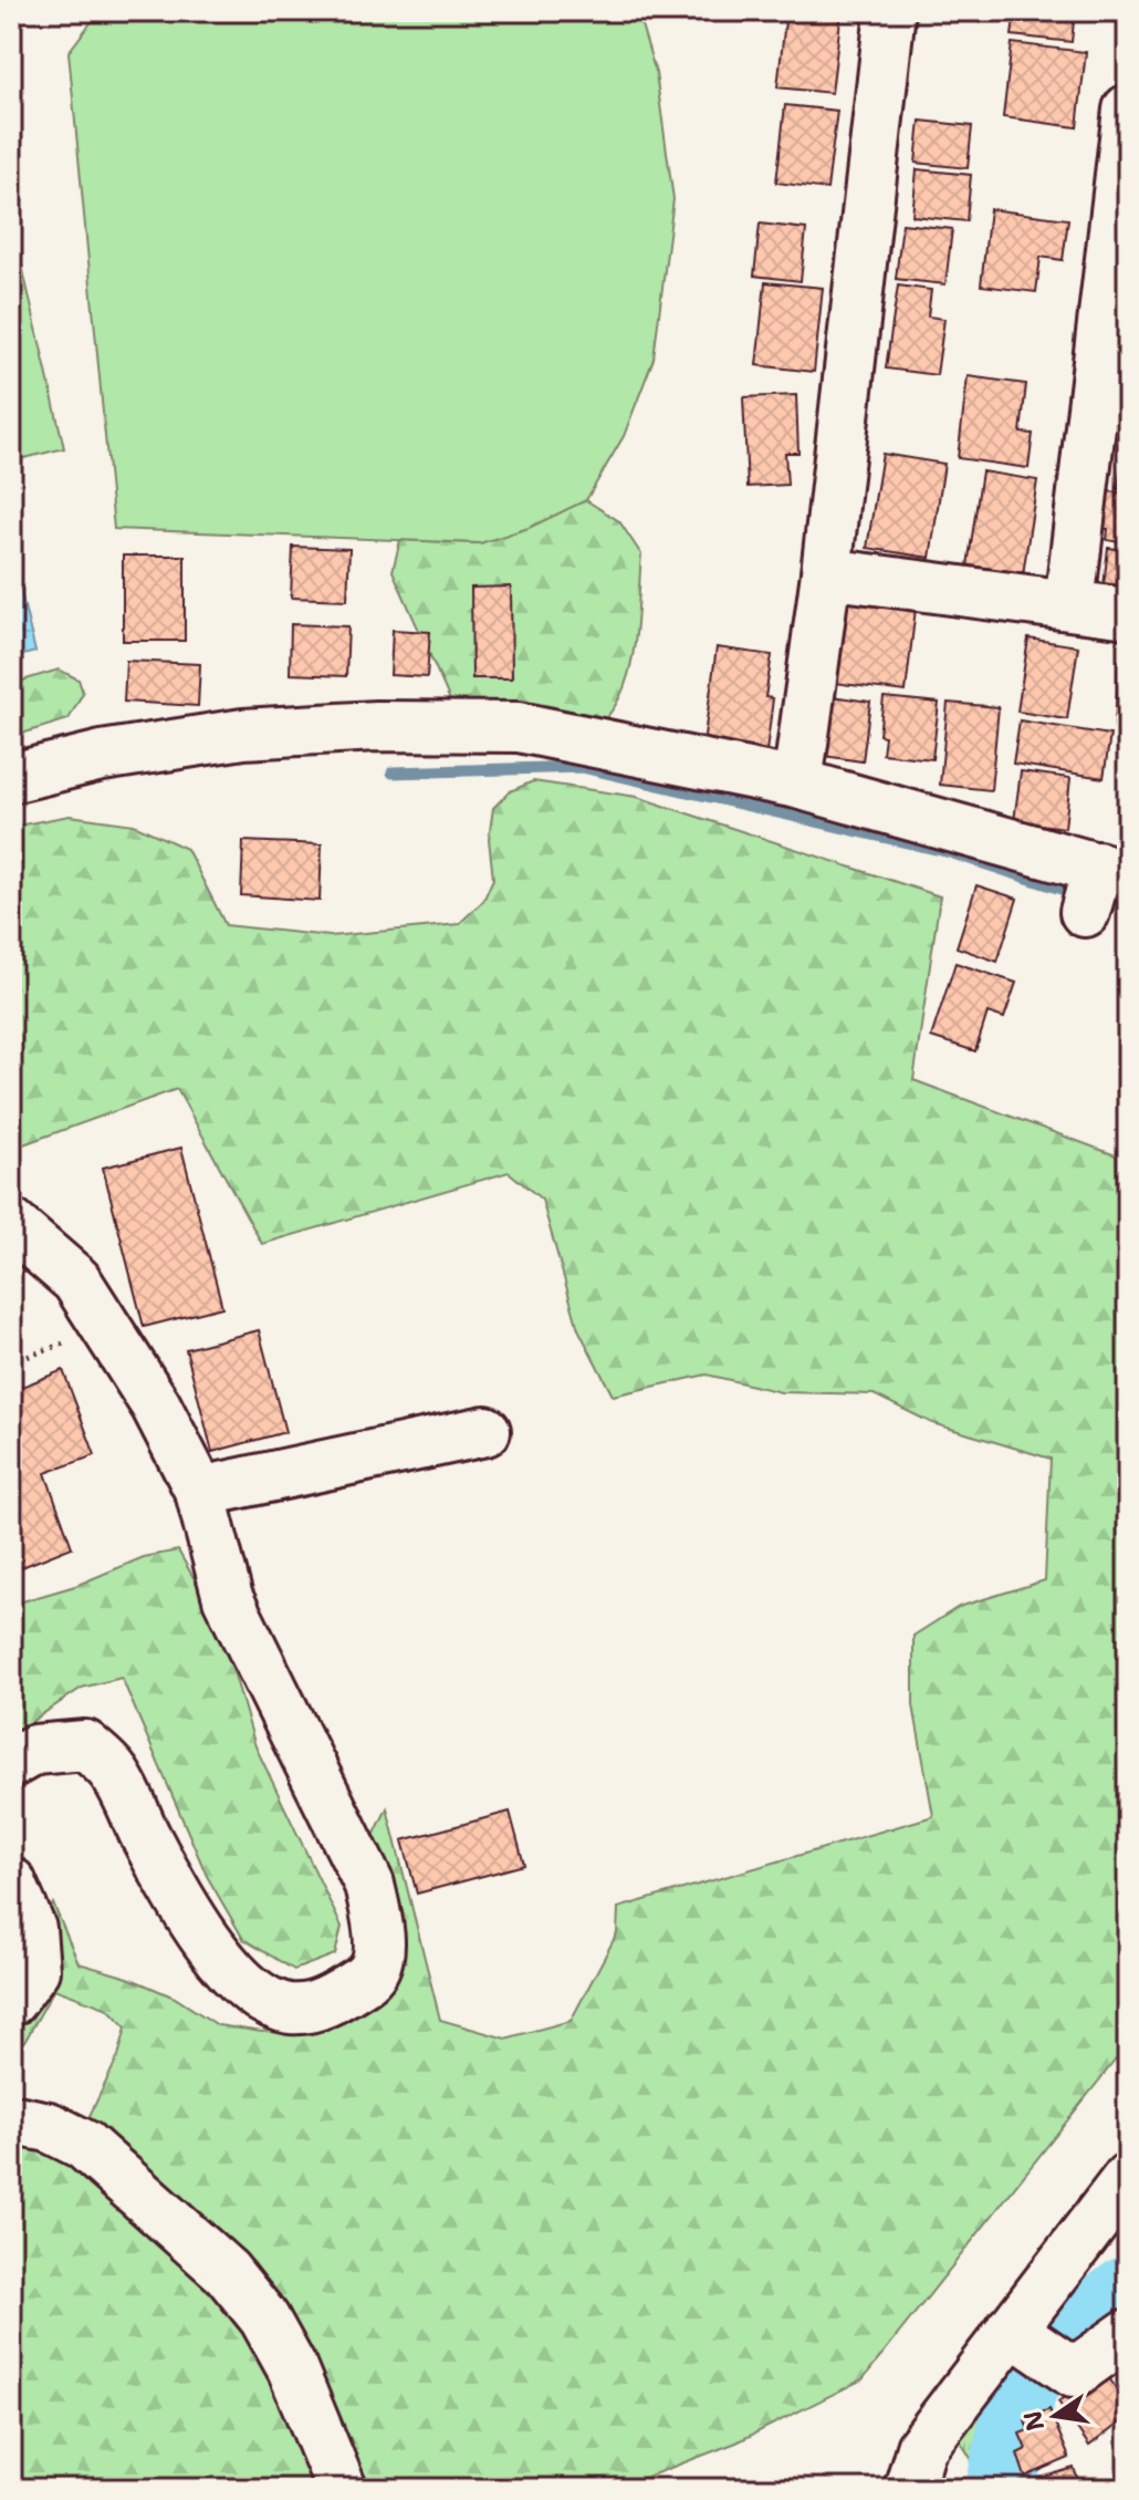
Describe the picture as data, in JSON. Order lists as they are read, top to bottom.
{
  "north": "left"
}
